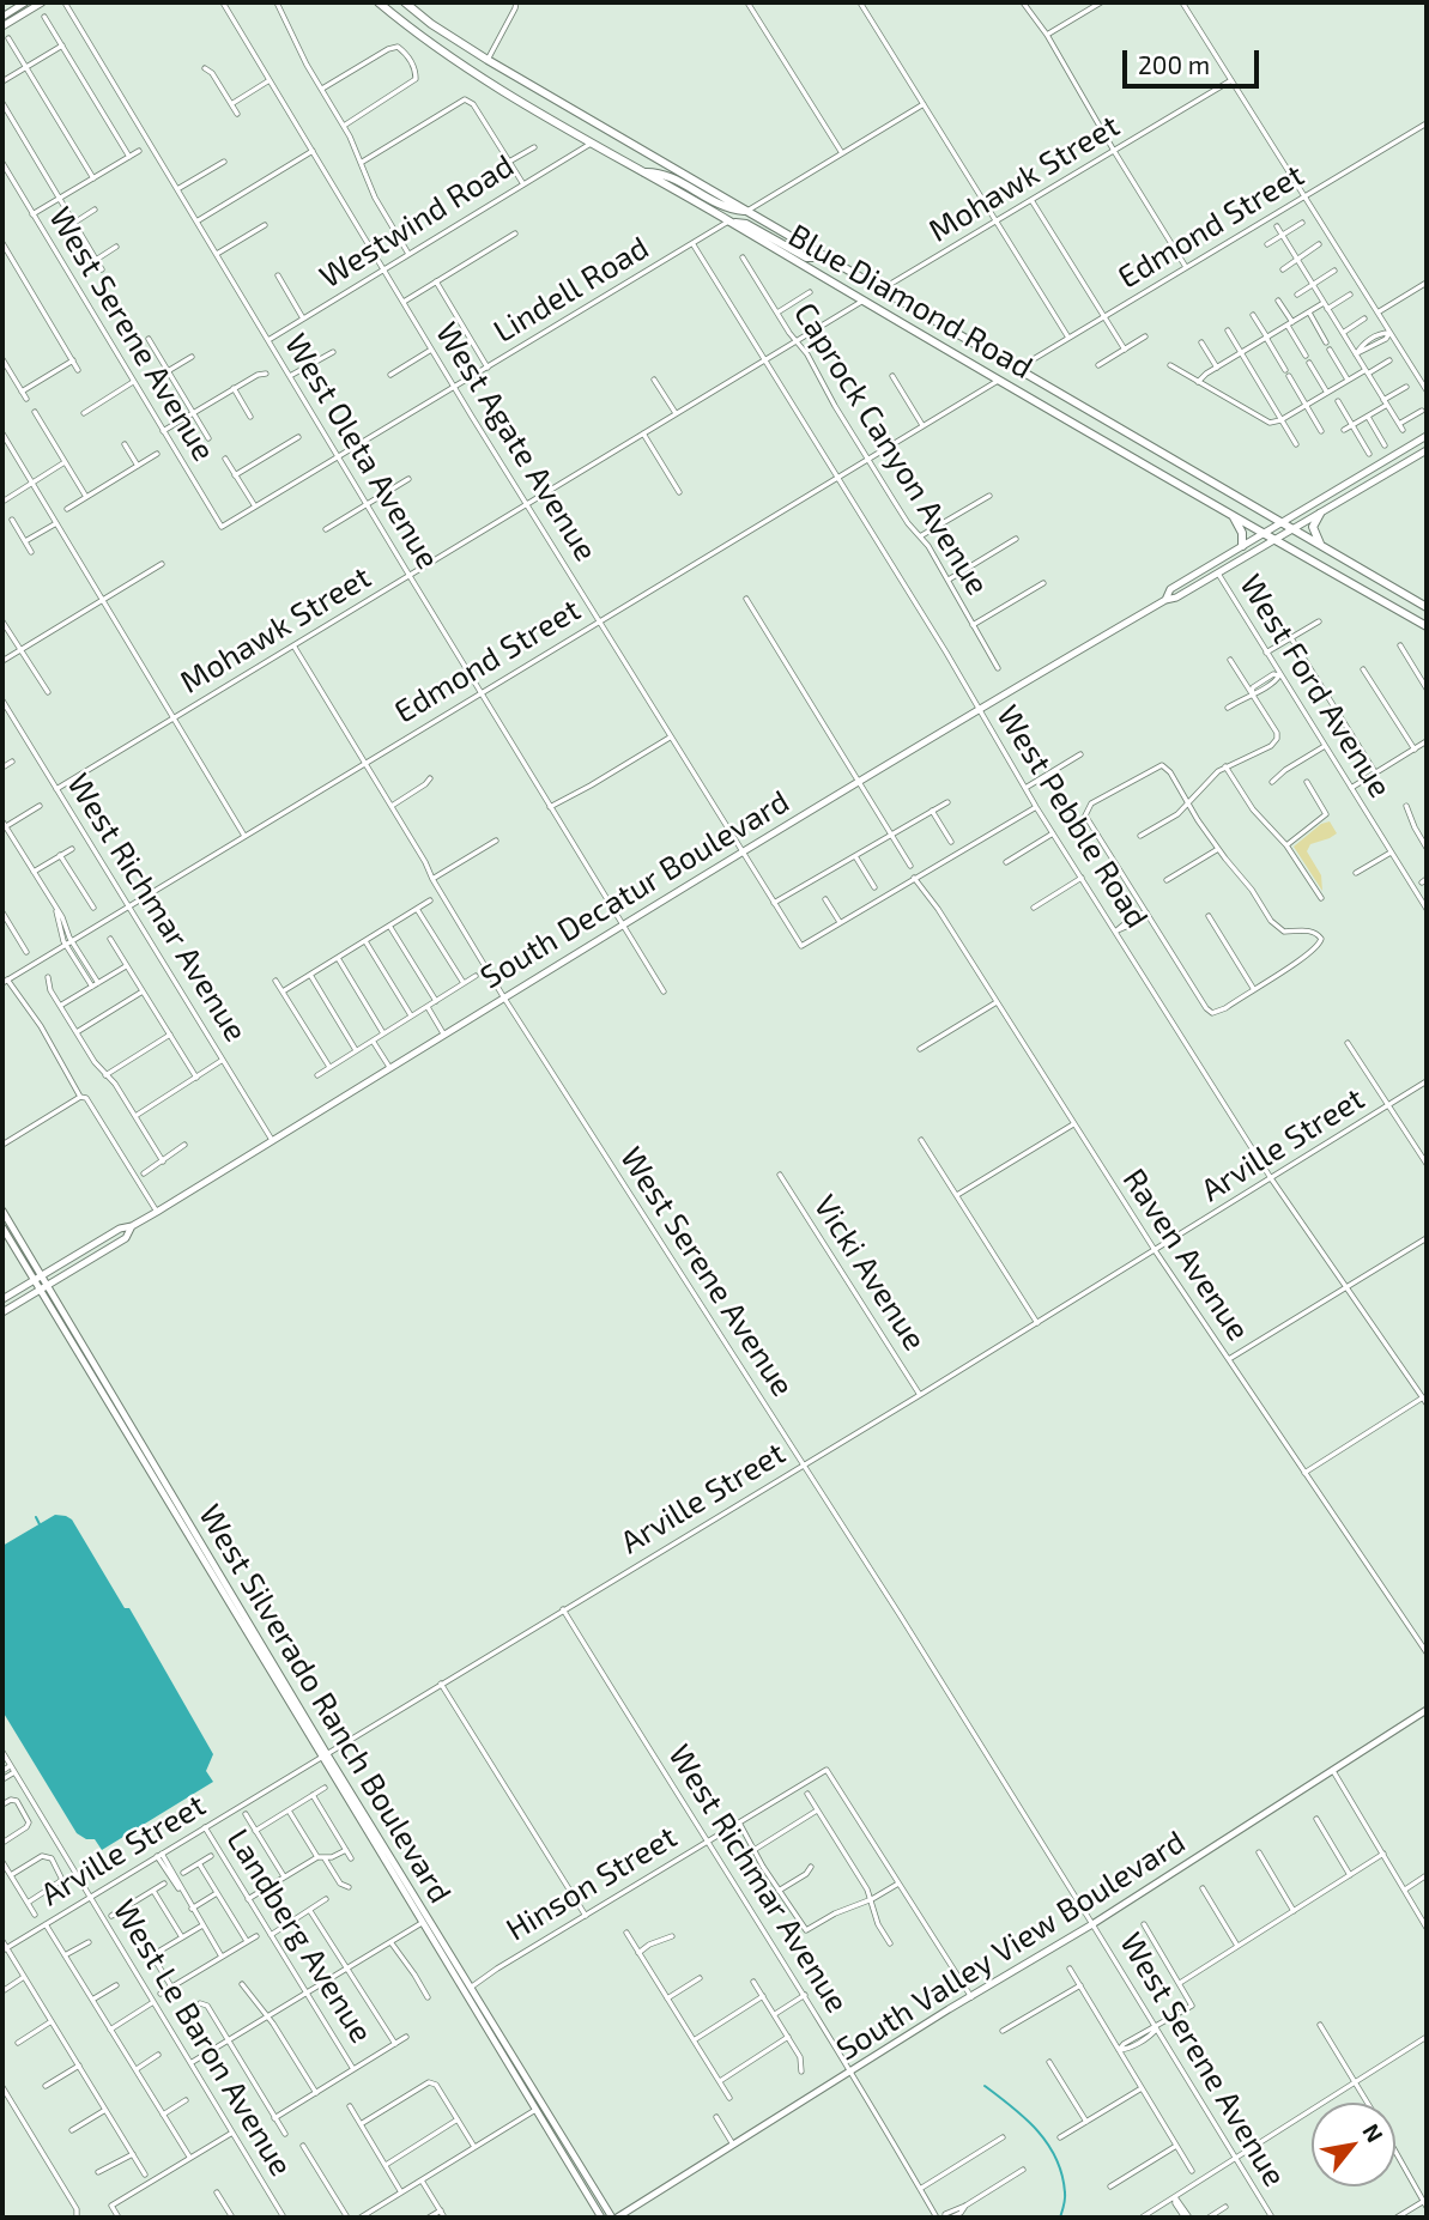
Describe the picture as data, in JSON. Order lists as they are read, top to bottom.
{
  "streets": {
    "highway": ["Blue Diamond Road"],
    "main road": ["South Decatur Boulevard", "West Silverado Ranch Boulevard", "South Valley View Boulevard"],
    "street": [
      "Mohawk Street",
      "Westwind Road",
      "Edmond Street",
      "Lindell Road",
      "West Serene Avenue",
      "West Agate Avenue",
      "Caprock Canyon Avenue",
      "West Oleta Avenue",
      "West Ford Avenue",
      "West Pebble Road",
      "West Richmar Avenue",
      "Arville Street",
      "Raven Avenue",
      "Vicki Avenue",
      "Hinson Street",
      "Landberg Avenue",
      "West Le Baron Avenue"
    ]
  },
  "crossings": [
    ["Mohawk Street", "Blue Diamond Road"],
    ["Mohawk Street", "West Serene Avenue"],
    ["Mohawk Street", "West Agate Avenue"],
    ["Mohawk Street", "Caprock Canyon Avenue"],
    ["Mohawk Street", "West Oleta Avenue"],
    ["Mohawk Street", "West Pebble Road"],
    ["Mohawk Street", "West Richmar Avenue"],
    ["Westwind Road", "Blue Diamond Road"],
    ["Westwind Road", "West Agate Avenue"],
    ["Westwind Road", "West Oleta Avenue"],
    ["Edmond Street", "Blue Diamond Road"],
    ["Edmond Street", "West Serene Avenue"],
    ["Edmond Street", "West Agate Avenue"],
    ["Edmond Street", "Caprock Canyon Avenue"],
    ["Edmond Street", "West Oleta Avenue"],
    ["Edmond Street", "West Pebble Road"],
    ["Edmond Street", "West Richmar Avenue"],
    ["Lindell Road", "Blue Diamond Road"],
    ["Lindell Road", "West Serene Avenue"],
    ["Lindell Road", "West Agate Avenue"],
    ["Lindell Road", "West Oleta Avenue"],
    ["Lindell Road", "West Pebble Road"],
    ["Blue Diamond Road", "South Decatur Boulevard"],
    ["West Serene Avenue", "South Decatur Boulevard"],
    ["West Serene Avenue", "Arville Street"],
    ["West Serene Avenue", "South Valley View Boulevard"],
    ["West Agate Avenue", "South Decatur Boulevard"],
    ["West Oleta Avenue", "South Decatur Boulevard"],
    ["West Ford Avenue", "South Decatur Boulevard"],
    ["West Pebble Road", "South Decatur Boulevard"],
    ["West Pebble Road", "Arville Street"],
    ["South Decatur Boulevard", "West Richmar Avenue"],
    ["South Decatur Boulevard", "West Silverado Ranch Boulevard"],
    ["West Richmar Avenue", "Arville Street"],
    ["West Richmar Avenue", "Hinson Street"],
    ["West Richmar Avenue", "South Valley View Boulevard"],
    ["Arville Street", "Raven Avenue"],
    ["Arville Street", "Vicki Avenue"],
    ["Arville Street", "West Silverado Ranch Boulevard"],
    ["Arville Street", "Landberg Avenue"],
    ["Arville Street", "West Le Baron Avenue"],
    ["West Silverado Ranch Boulevard", "Hinson Street"],
    ["West Silverado Ranch Boulevard", "South Valley View Boulevard"]
  ],
  "scale_bar": "200 m",
  "north": "top right"
}
